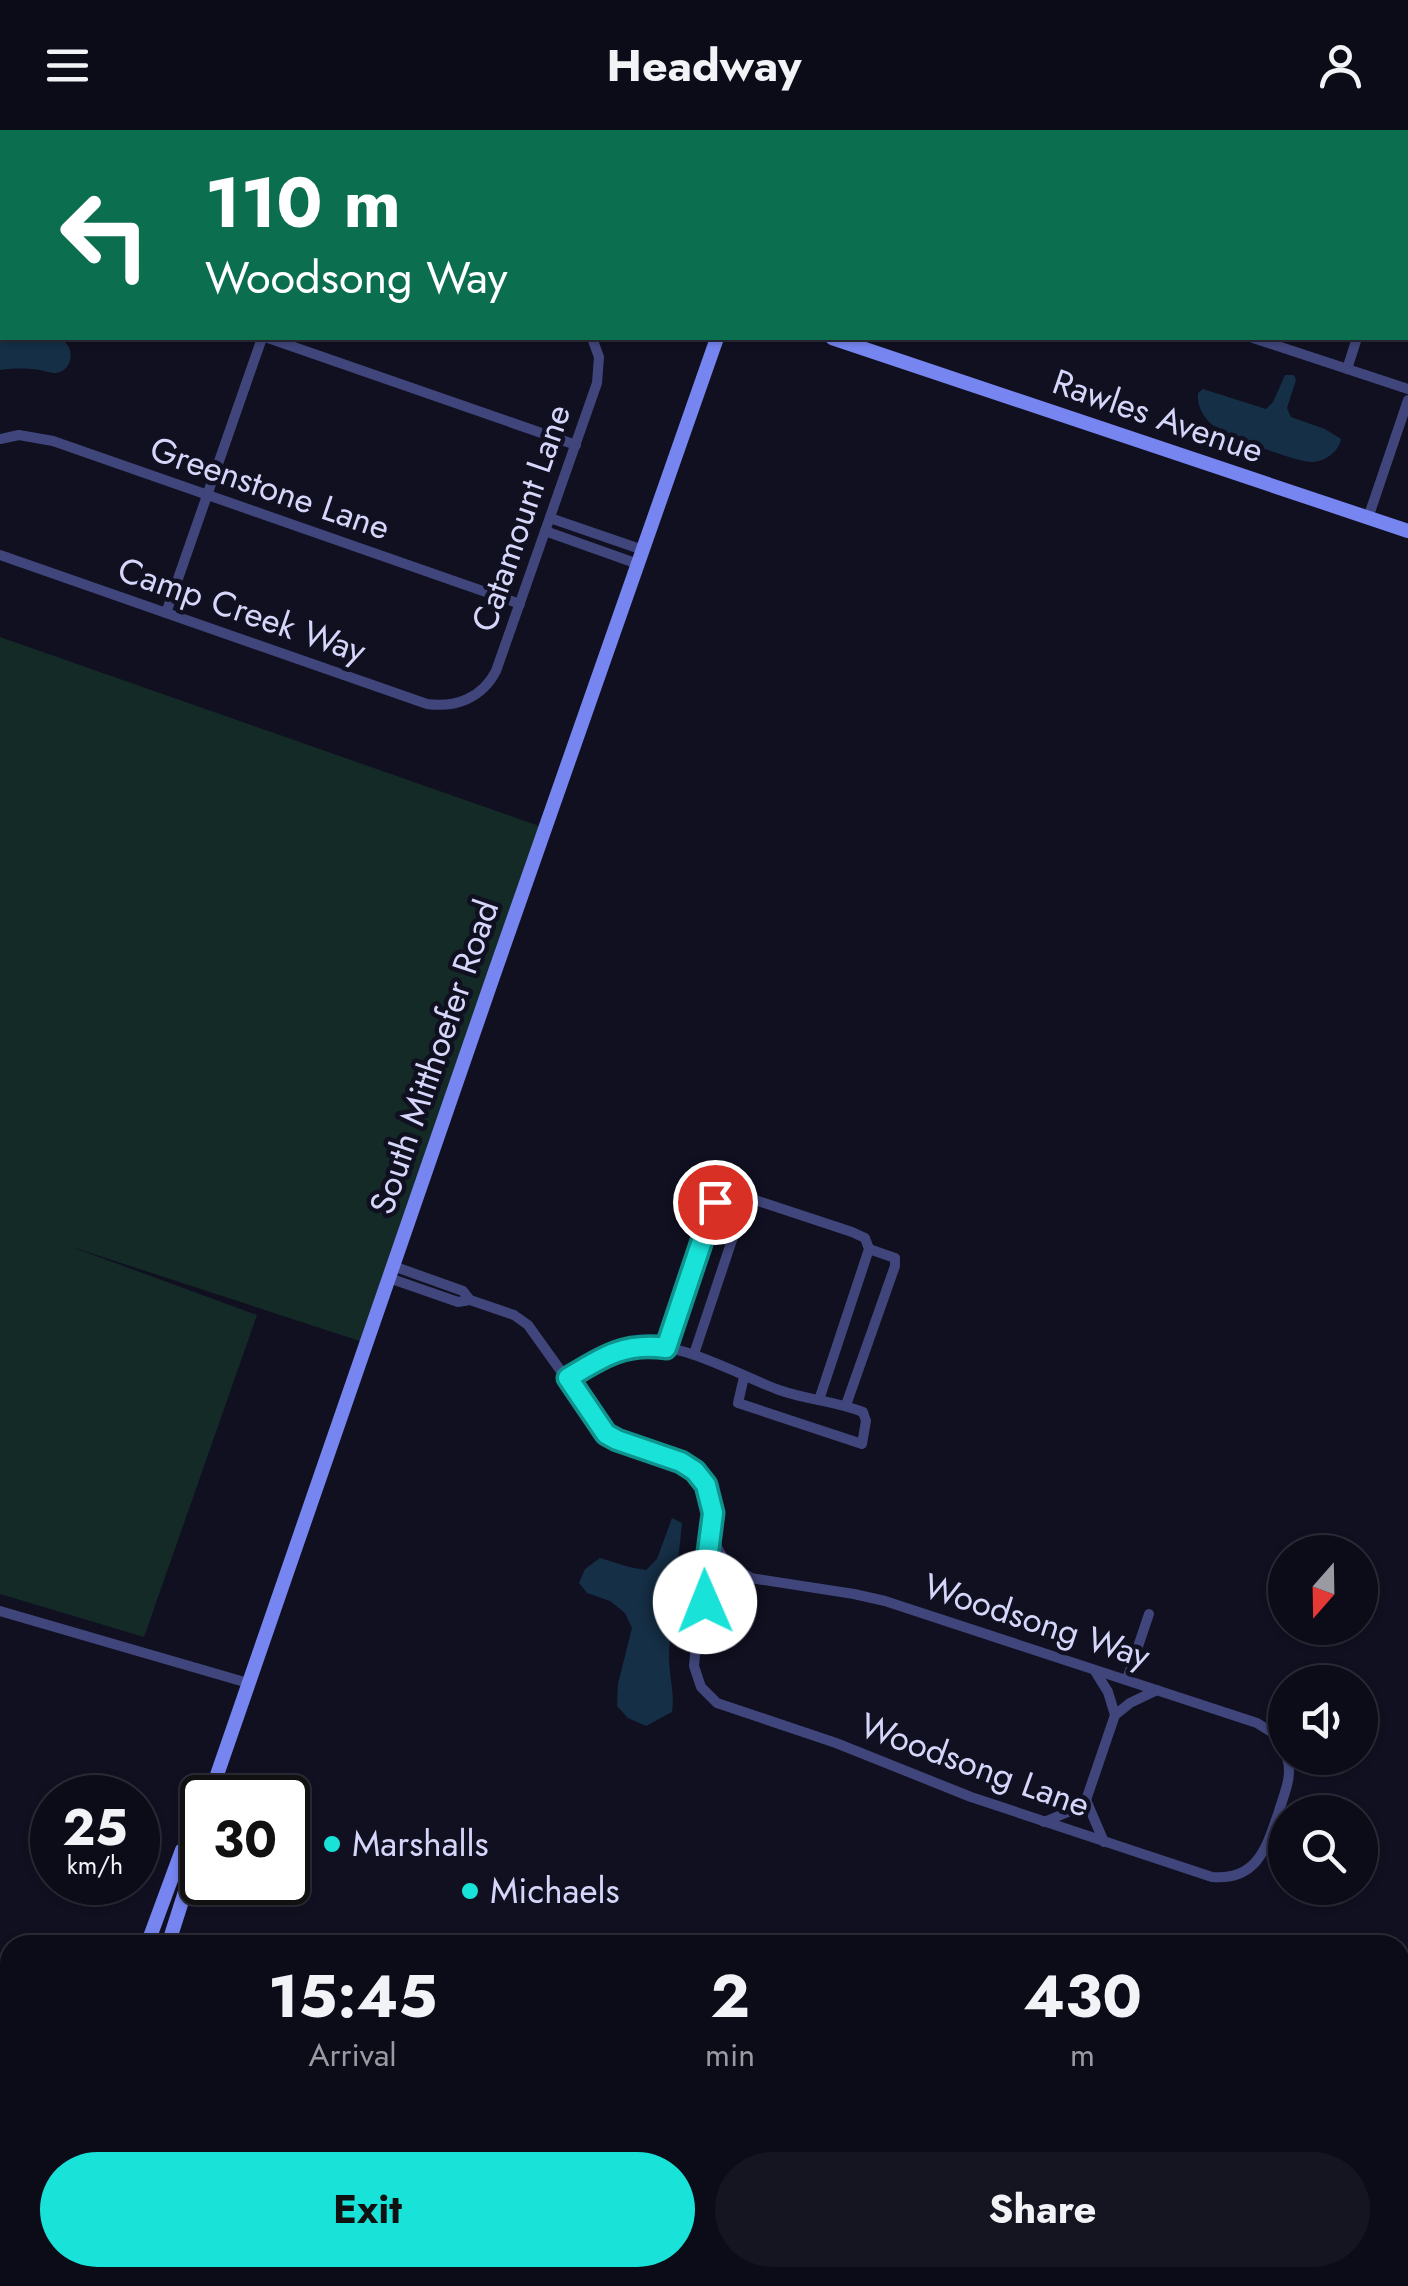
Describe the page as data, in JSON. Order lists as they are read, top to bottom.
{
  "streets": {
    "main road": ["Rawles Avenue", "South Mitthoefer Road"],
    "street": [
      "Greenstone Lane",
      "Catamount Lane",
      "Camp Creek Way",
      "Woodsong Way",
      "Woodsong Lane"
    ]
  },
  "crossings": [
    ["Greenstone Lane", "Catamount Lane"],
    ["Catamount Lane", "Camp Creek Way"]
  ],
  "places": ["Marshalls", "Michaels"],
  "north": "bottom",
  "page": {
    "header": "Headway",
    "turn": ["110 m", "Woodsong Way"],
    "speed": "25 km/h",
    "limit": "30",
    "eta": [
      "15:45",
      "Arrival",
      "2",
      "min",
      "430",
      "m"
    ],
    "buttons": ["Exit", "Share"]
  }
}
